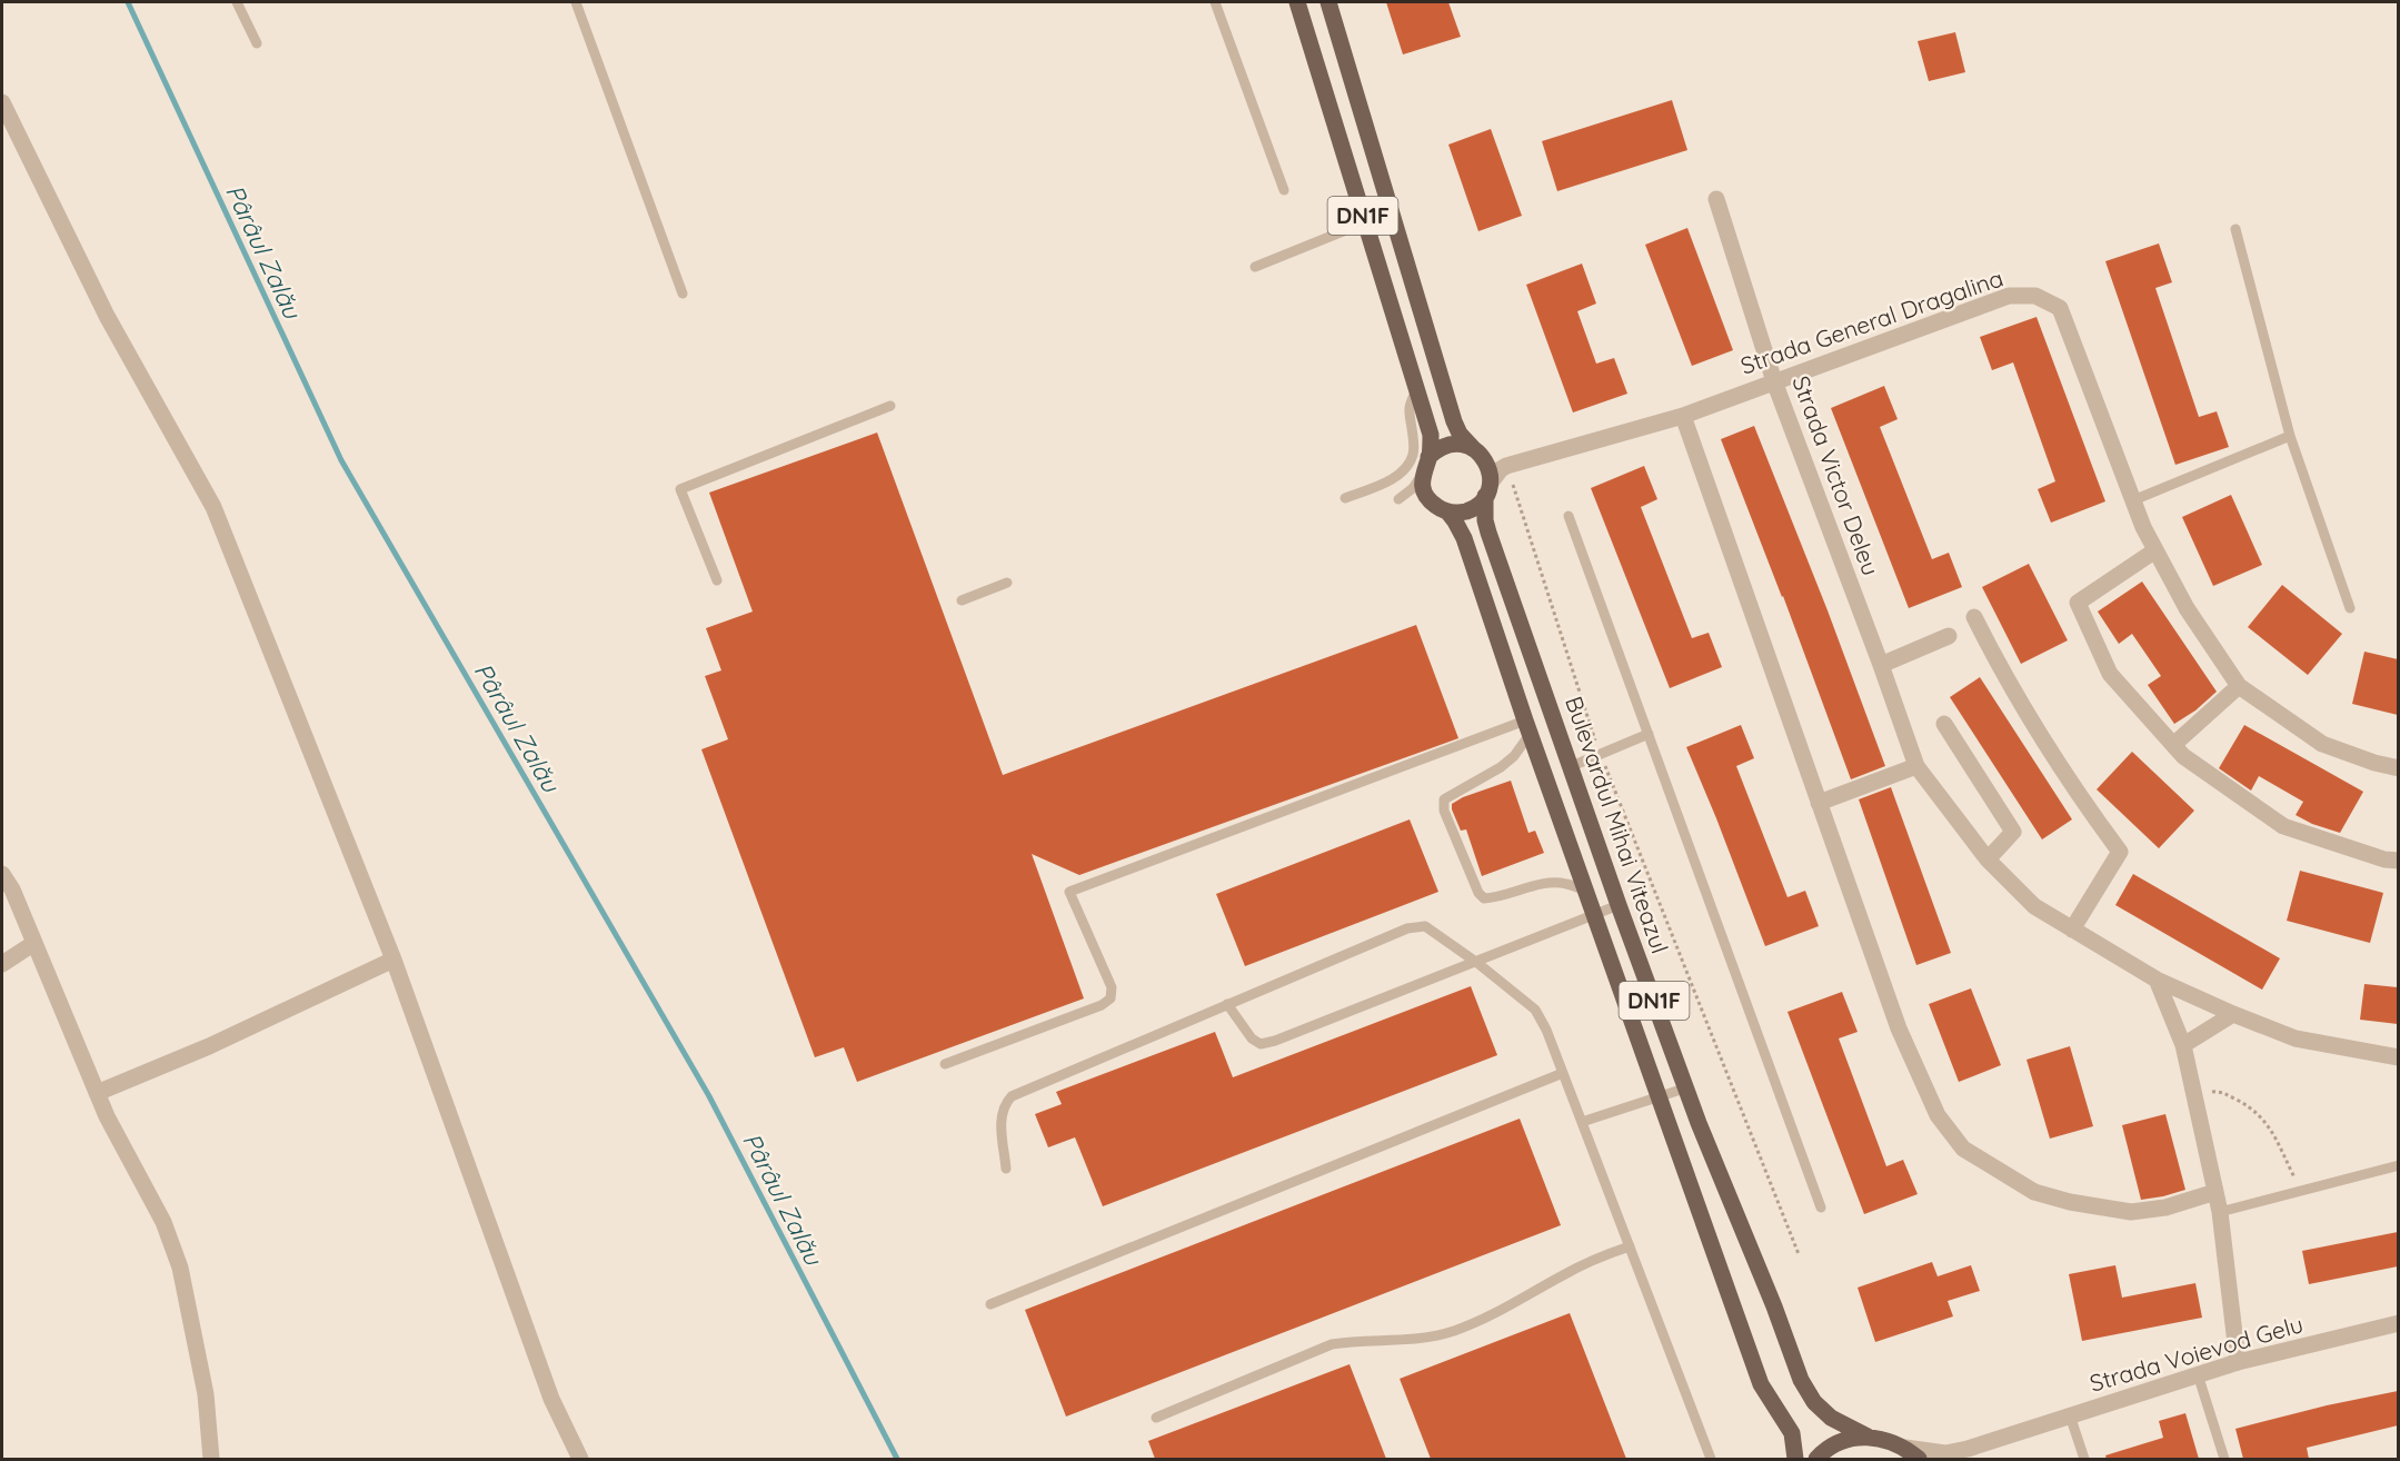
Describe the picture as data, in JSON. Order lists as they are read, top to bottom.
{
  "streets": {
    "main road": ["DN1F", "Bulevardul Mihai Viteazul"],
    "street": ["Strada General Dragalina", "Strada Victor Deleu", "Strada Voievod Gelu"]
  },
  "crossings": [
    ["DN1F", "Bulevardul Mihai Viteazul"],
    ["DN1F", "Strada Voievod Gelu"],
    ["Strada General Dragalina", "Strada Victor Deleu"]
  ],
  "water": ["Pârâul Zalău"]
}
